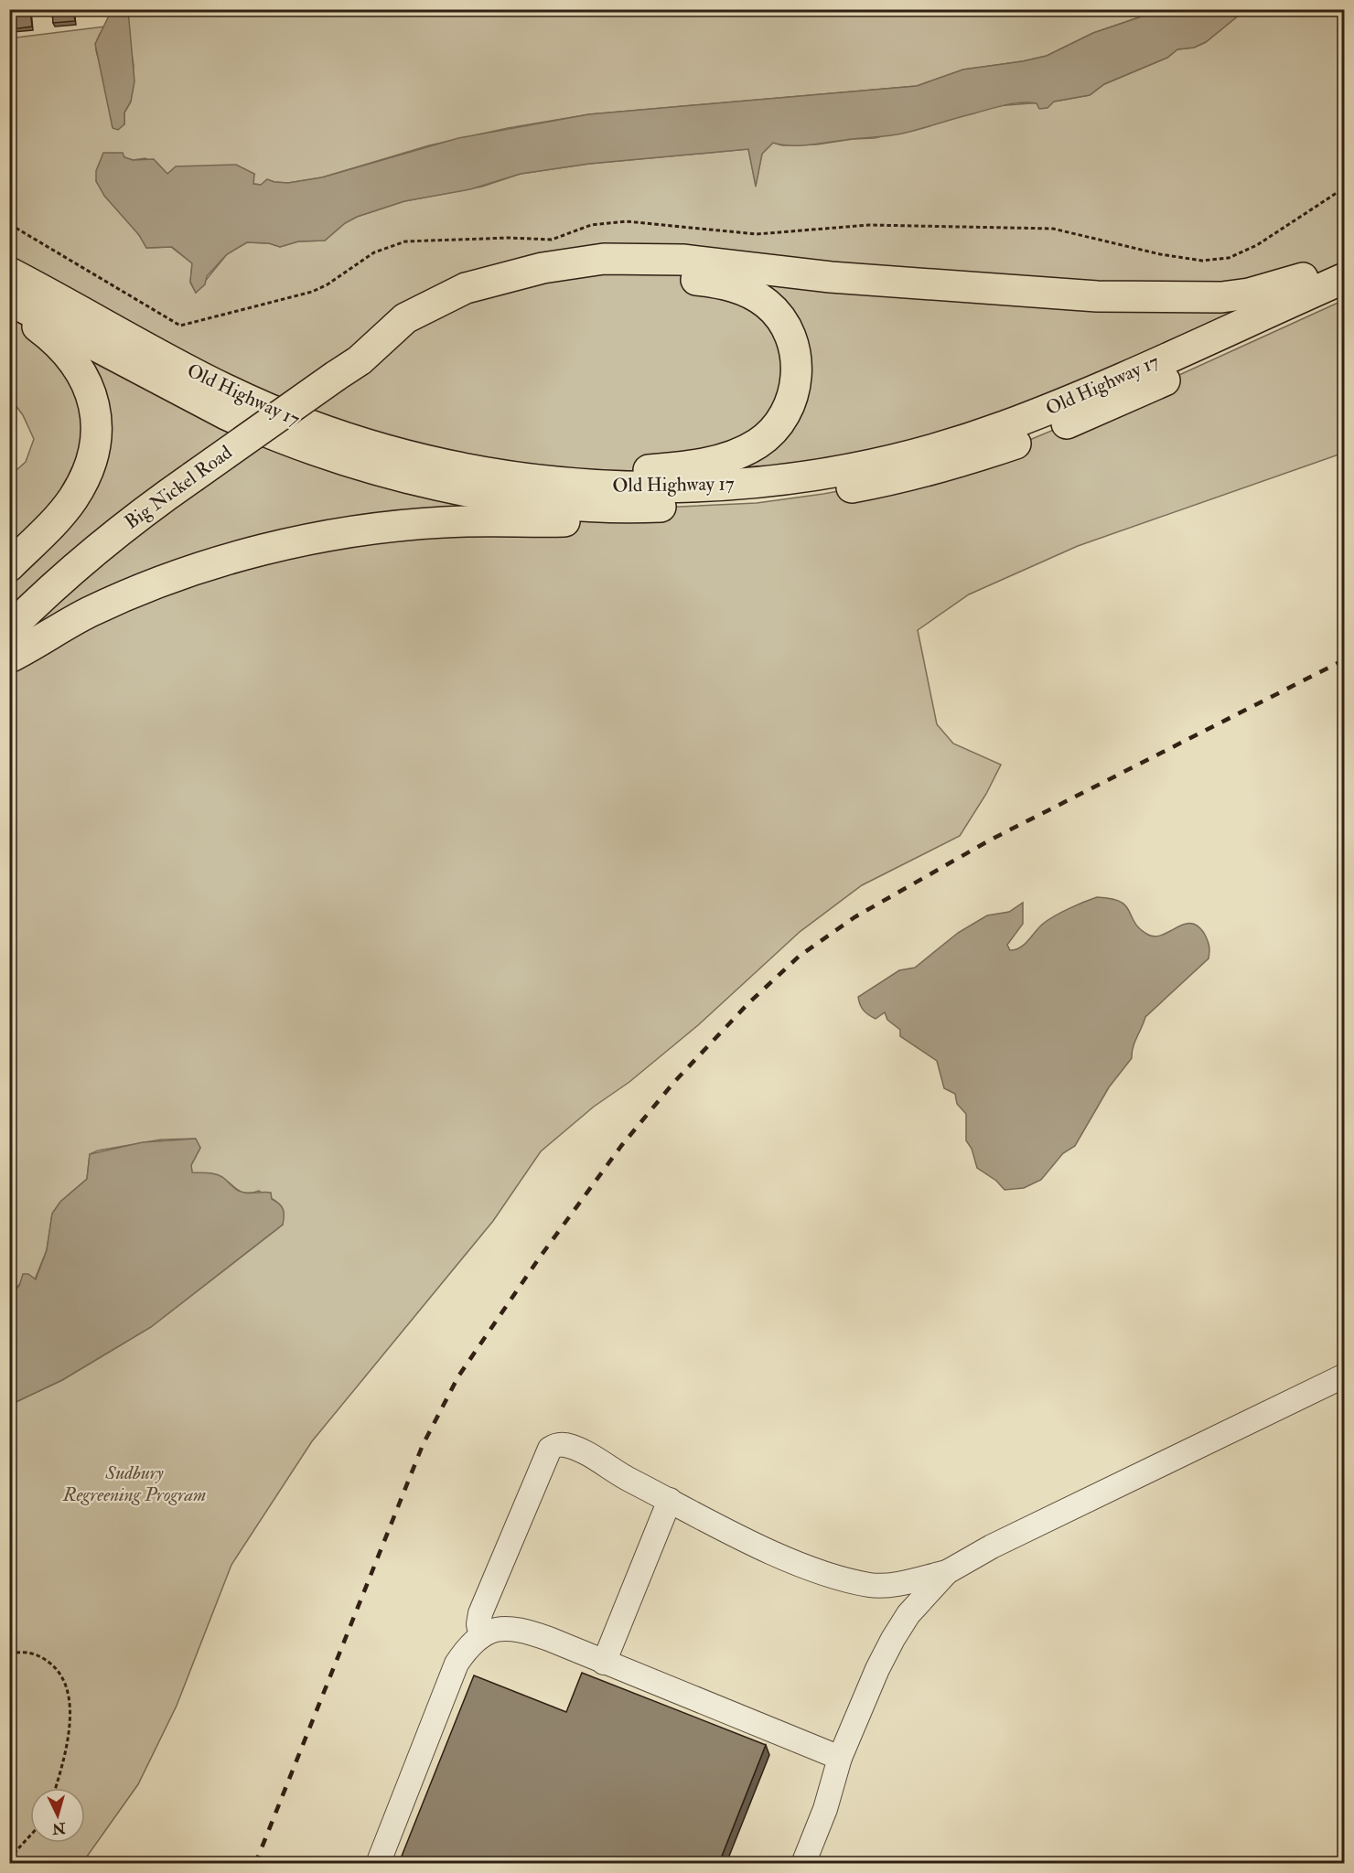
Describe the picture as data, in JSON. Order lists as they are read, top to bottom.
{
  "streets": {
    "main road": ["Old Highway 17", "Big Nickel Road"]
  },
  "parks": ["Sudbury Regreening Program"],
  "north": "bottom"
}
